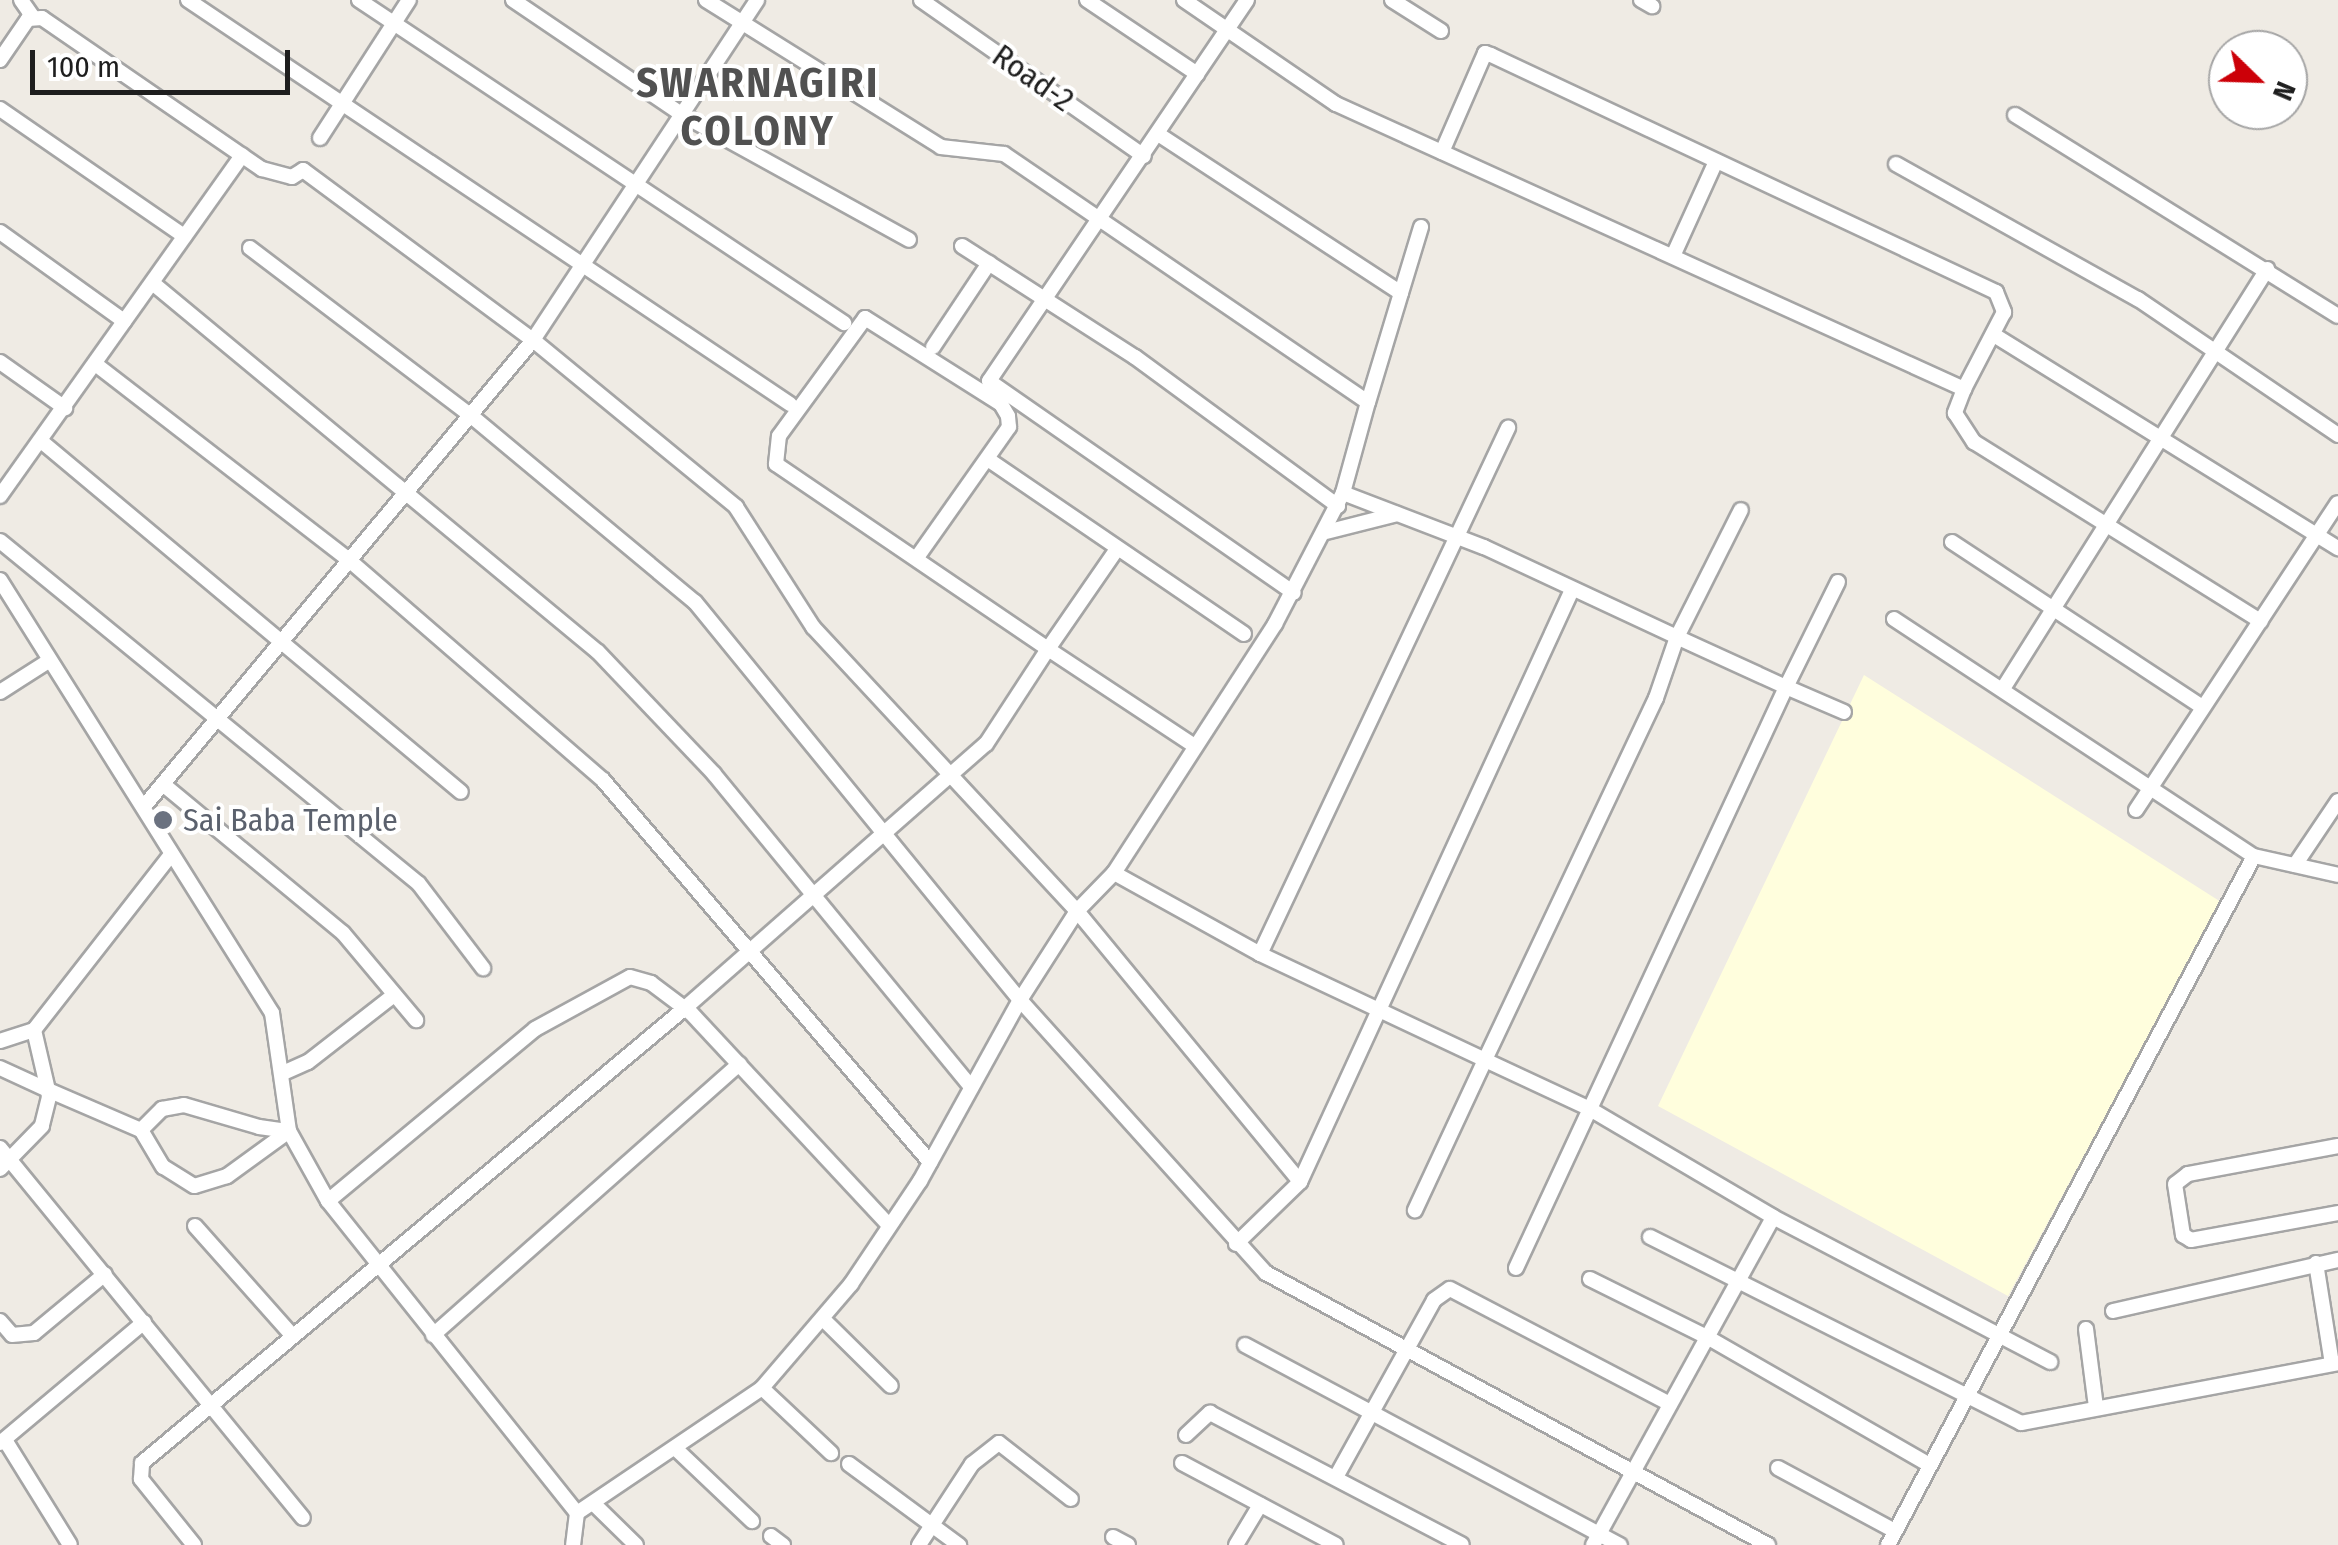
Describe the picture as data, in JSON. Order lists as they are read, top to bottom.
{
  "streets": {
    "street": ["Road-2"]
  },
  "districts": ["SWARNAGIRI COLONY"],
  "places": ["Sai Baba Temple"],
  "scale_bar": "100 m",
  "north": "bottom right"
}
